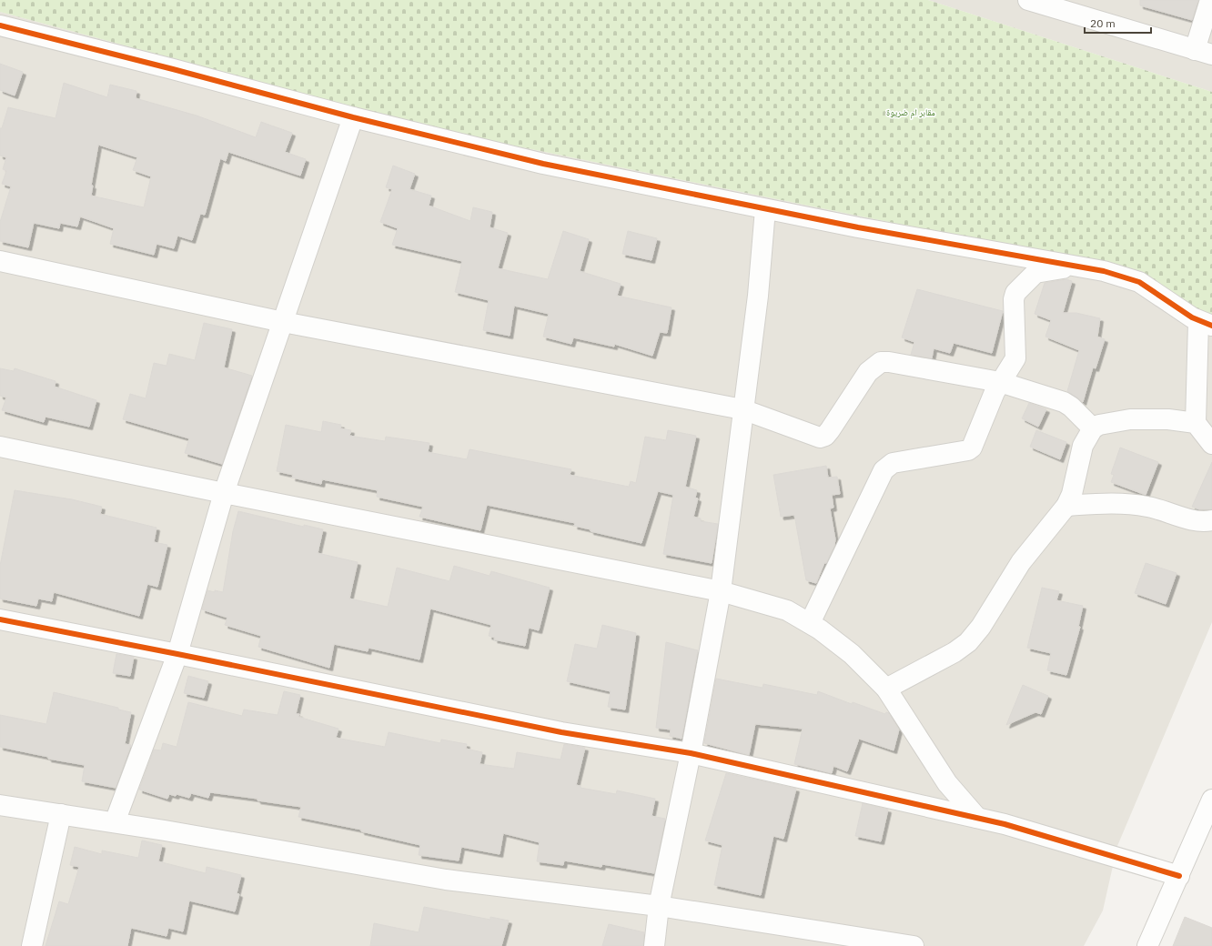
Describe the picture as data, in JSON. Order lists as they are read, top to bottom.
{
  "parks": ["مقابر ام ضريوة"],
  "scale_bar": "20 m"
}
